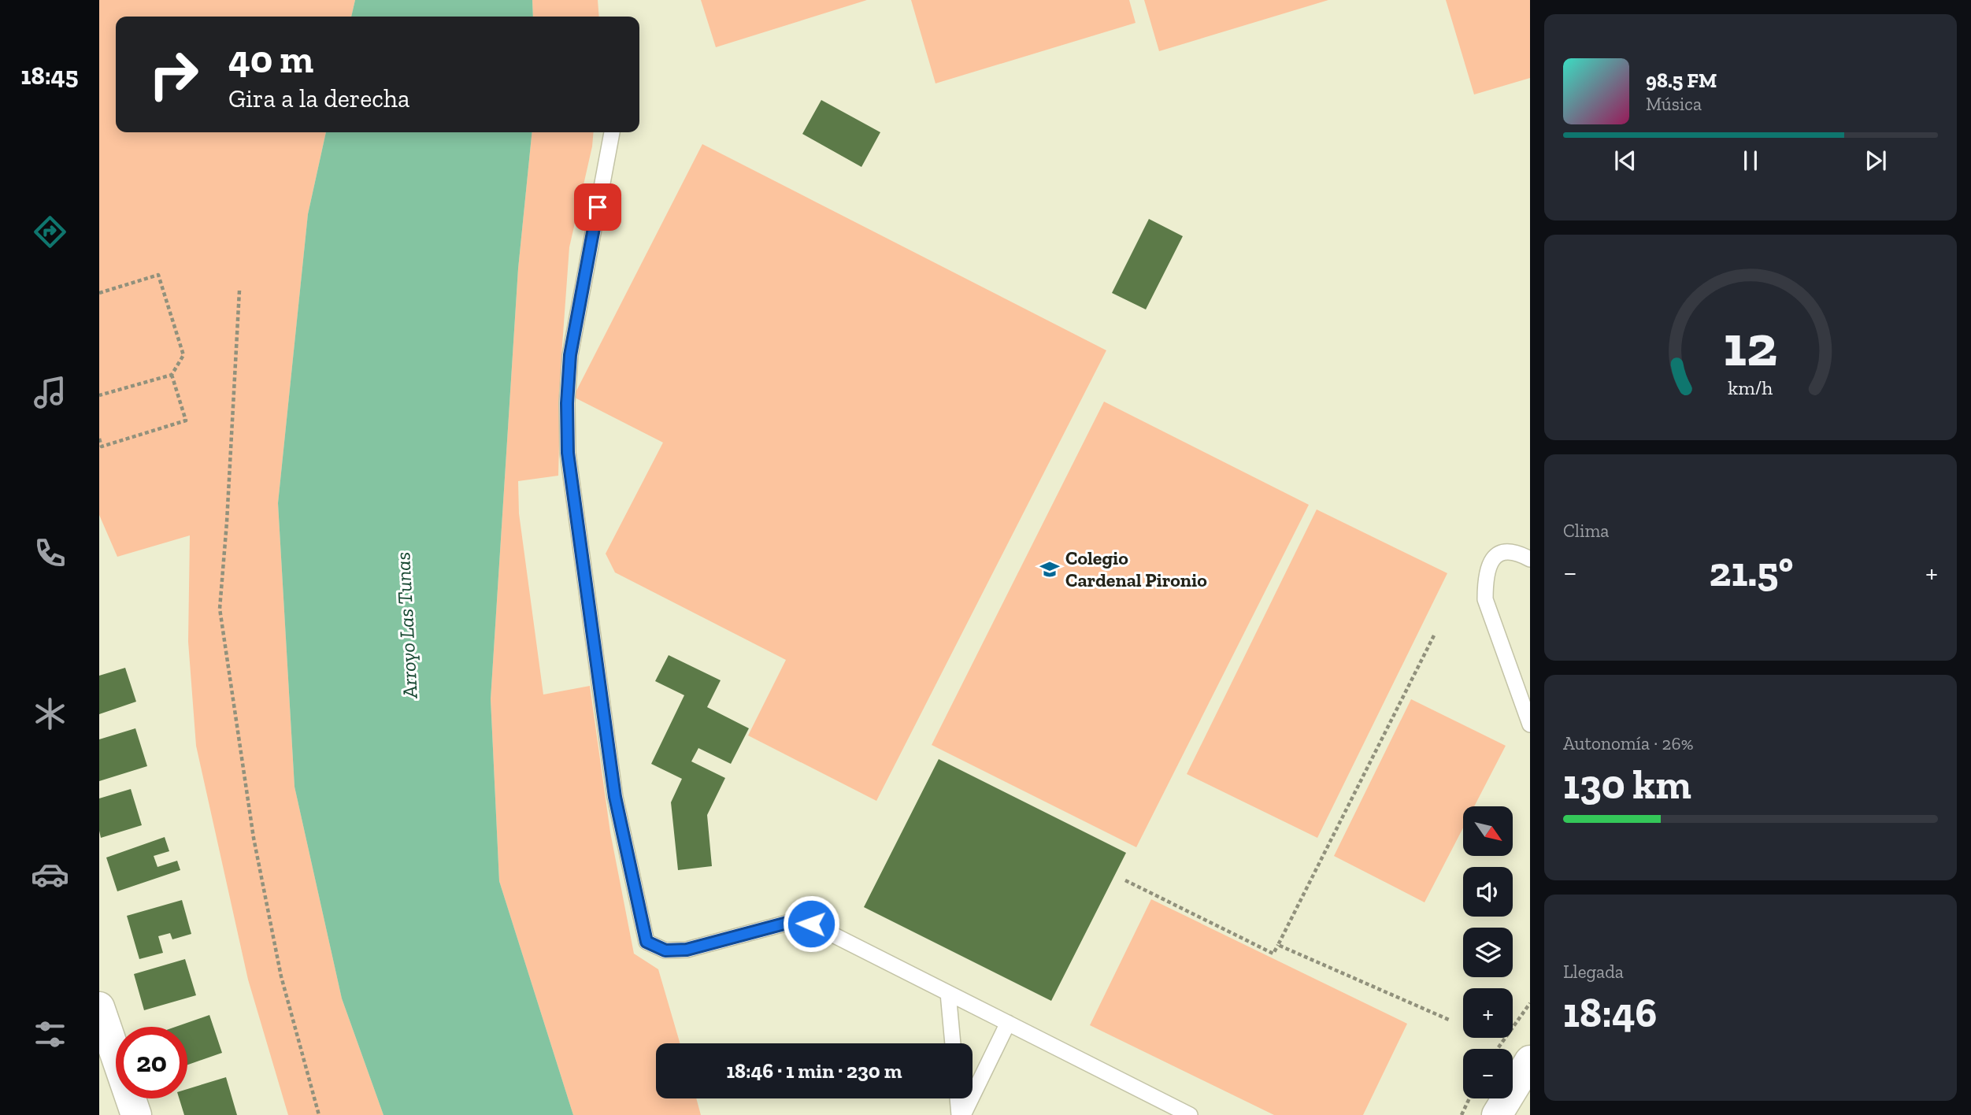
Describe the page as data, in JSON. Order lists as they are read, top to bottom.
{
  "water": ["Arroyo Las Tunas"],
  "places": {
    "school or university": ["Colegio Cardenal Pironio"]
  },
  "north": "bottom right",
  "page": {
    "tabs": "18:45",
    "turn": ["40 m", "Gira a la derecha"],
    "song": ["98.5 FM", "Música"],
    "tile": [
      "Clima",
      ["Autonomía · 26%", "130 km"],
      ["Llegada", "18:46"]
    ],
    "heat": ["−", "21.5°", "+"],
    "map_buttons": ["+", "−"],
    "limit": "20",
    "trip": "18:46 · 1 min · 230 m",
    "gauge": ["12", "km/h"]
  }
}
